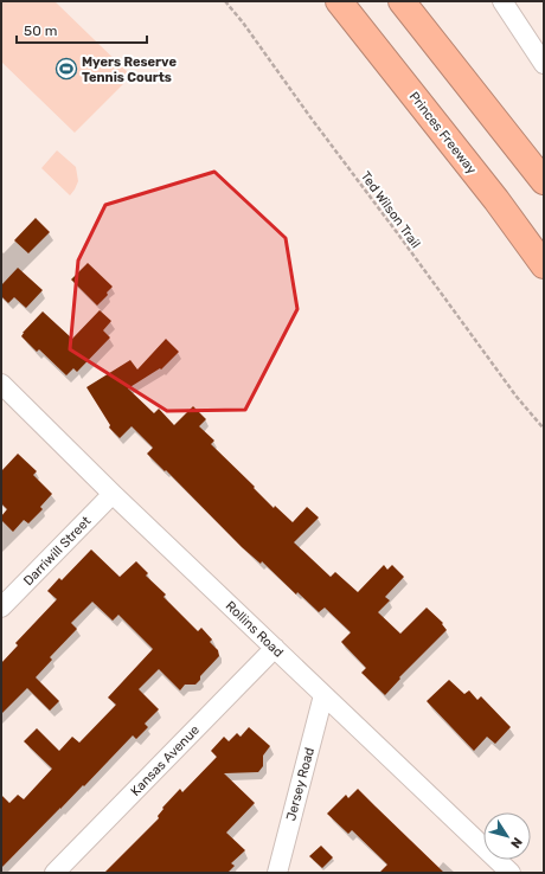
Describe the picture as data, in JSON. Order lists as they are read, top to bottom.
{
  "streets": {
    "highway": ["Princes Freeway"],
    "street": [
      "Darriwill Street",
      "Rollins Road",
      "Kansas Avenue",
      "Jersey Road"
    ],
    "path": ["Ted Wilson Trail"]
  },
  "crossings": [
    ["Darriwill Street", "Rollins Road"],
    ["Rollins Road", "Kansas Avenue"],
    ["Rollins Road", "Jersey Road"]
  ],
  "places": {
    "sports": ["Myers Reserve Tennis Courts"]
  },
  "scale_bar": "50 m",
  "north": "bottom right"
}
